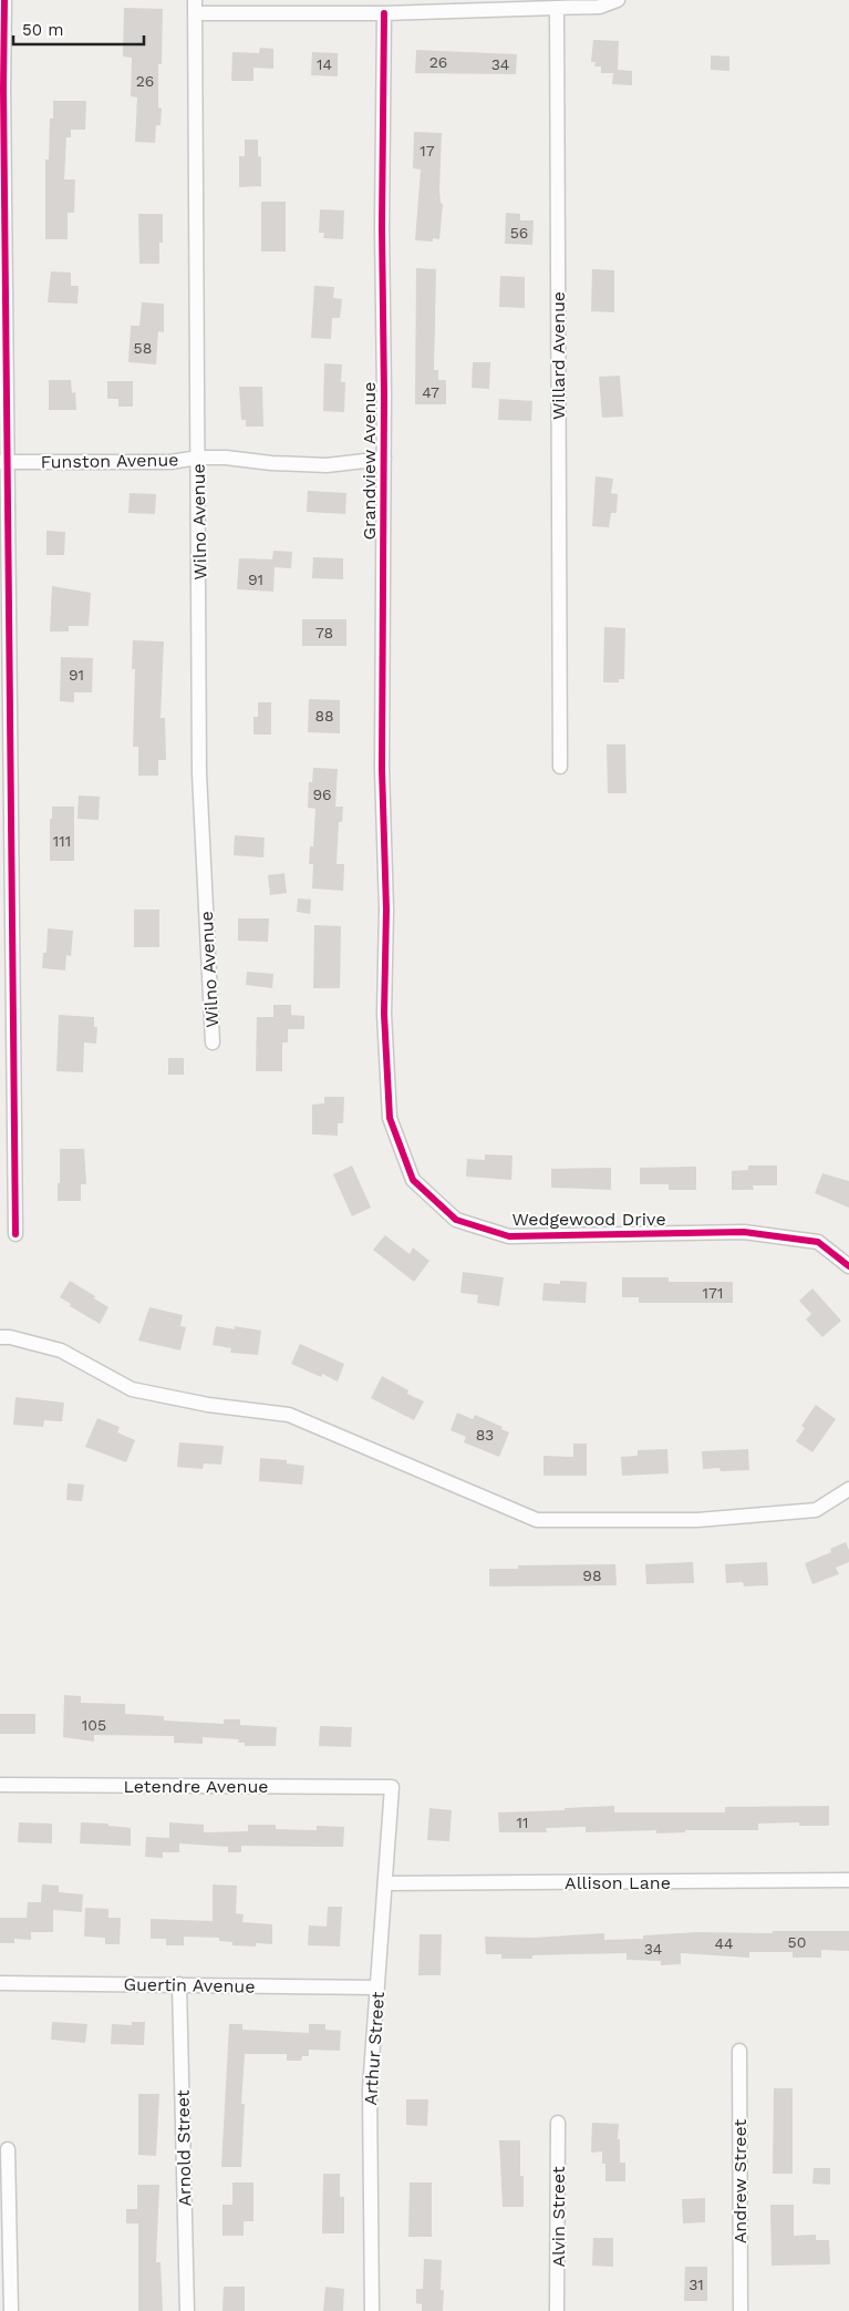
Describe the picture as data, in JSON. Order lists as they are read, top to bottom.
{
  "streets": {
    "street": [
      "Willard Avenue",
      "Funston Avenue",
      "Grandview Avenue",
      "Wilno Avenue",
      "Wedgewood Drive",
      "Letendre Avenue",
      "Allison Lane",
      "Guertin Avenue",
      "Arthur Street",
      "Arnold Street",
      "Andrew Street",
      "Alvin Street"
    ]
  },
  "crossings": [
    ["Funston Avenue", "Grandview Avenue"],
    ["Funston Avenue", "Wilno Avenue"],
    ["Grandview Avenue", "Wedgewood Drive"],
    ["Letendre Avenue", "Arthur Street"],
    ["Allison Lane", "Arthur Street"],
    ["Guertin Avenue", "Arthur Street"],
    ["Guertin Avenue", "Arnold Street"]
  ],
  "house_numbers": [
    "26",
    "14",
    "34",
    "26",
    "17",
    "56",
    "58",
    "47",
    "91",
    "78",
    "91",
    "88",
    "96",
    "111",
    "171",
    "83",
    "98",
    "105",
    "11",
    "50",
    "44",
    "34",
    "31"
  ],
  "scale_bar": "50 m"
}
